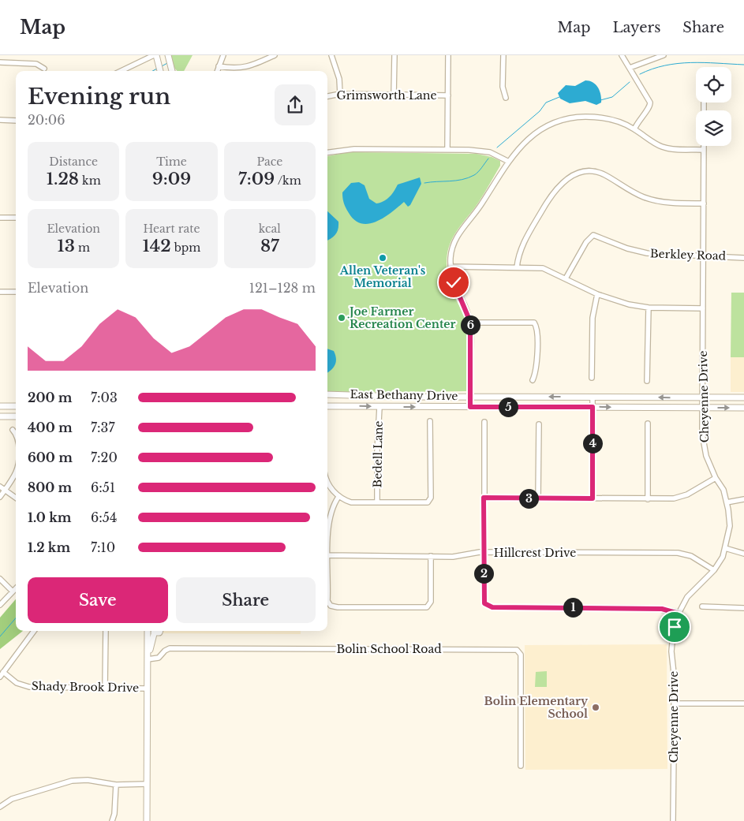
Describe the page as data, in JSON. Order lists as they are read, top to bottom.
{
  "streets": {
    "main road": ["East Bethany Drive"],
    "street": [
      "Grimsworth Lane",
      "Berkley Road",
      "Cheyenne Drive",
      "Bedell Lane",
      "Hillcrest Drive",
      "Bolin School Road",
      "Shady Brook Drive"
    ]
  },
  "crossings": [
    ["Berkley Road", "Cheyenne Drive"],
    ["East Bethany Drive", "Cheyenne Drive"],
    ["East Bethany Drive", "Bedell Lane"],
    ["Cheyenne Drive", "Hillcrest Drive"]
  ],
  "places": ["Allen Veteran's Memorial", "Joe Farmer Recreation Center", "Bolin Elementary School"],
  "page": {
    "header": "Map",
    "nav": ["Map", "Layers", "Share"],
    "heading": ["Evening run", "20:06"],
    "stats": [
      ["Distance", "1.28 km"],
      ["Time", "9:09"],
      ["Pace", "7:09 /km"],
      ["Elevation", "13 m"],
      ["Heart rate", "142 bpm"],
      ["kcal", "87"]
    ],
    "chart": ["Elevation", "121–128 m"],
    "pins": [
      "6",
      "5",
      "4",
      "3",
      "2",
      "1"
    ],
    "list": [
      {
        "name": "200 m",
        "note": "7:03"
      },
      {
        "name": "400 m",
        "note": "7:37"
      },
      {
        "name": "600 m",
        "note": "7:20"
      },
      {
        "name": "800 m",
        "note": "6:51"
      },
      {
        "name": "1.0 km",
        "note": "6:54"
      },
      {
        "name": "1.2 km",
        "note": "7:10"
      }
    ],
    "buttons": ["Save", "Share"]
  }
}
